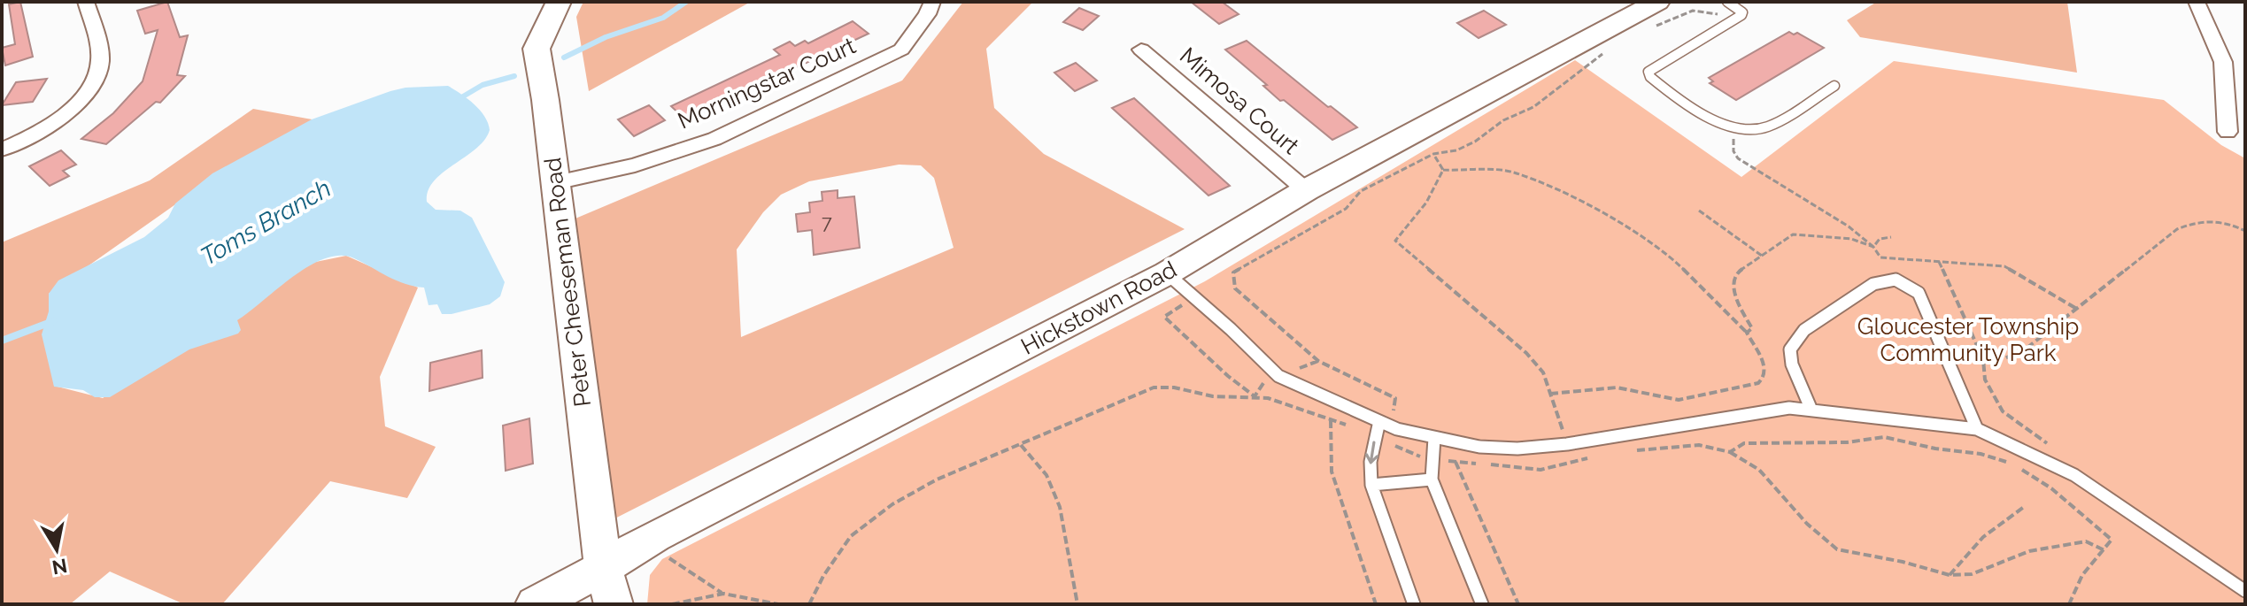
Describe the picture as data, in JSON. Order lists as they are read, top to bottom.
{
  "streets": {
    "street": [
      "Morningstar Court",
      "Mimosa Court",
      "Peter Cheeseman Road",
      "Hickstown Road"
    ]
  },
  "crossings": [
    ["Morningstar Court", "Peter Cheeseman Road"],
    ["Mimosa Court", "Hickstown Road"],
    ["Peter Cheeseman Road", "Hickstown Road"]
  ],
  "water": ["Toms Branch"],
  "parks": ["Gloucester Township Community Park"],
  "house_numbers": ["7"],
  "north": "bottom"
}
